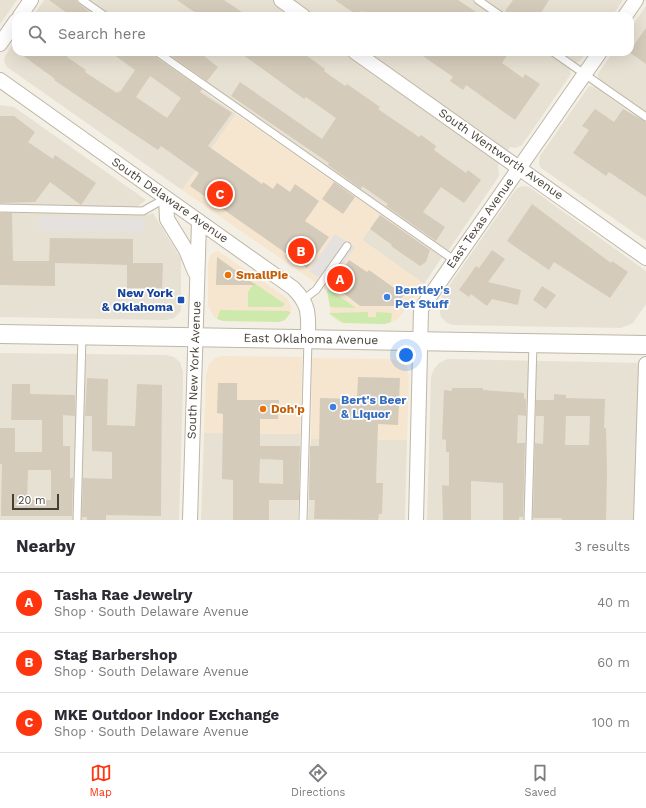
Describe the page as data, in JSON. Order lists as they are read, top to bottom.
{
  "streets": {
    "street": [
      "South Wentworth Avenue",
      "South Delaware Avenue",
      "East Texas Avenue",
      "East Oklahoma Avenue",
      "South New York Avenue"
    ]
  },
  "crossings": [
    ["South Wentworth Avenue", "East Texas Avenue"],
    ["South Delaware Avenue", "South New York Avenue"],
    ["East Texas Avenue", "East Oklahoma Avenue"],
    ["East Oklahoma Avenue", "South New York Avenue"]
  ],
  "places": {
    "other": [
      "SmallPie",
      "Bentley's Pet Stuff",
      "Bert's Beer & Liquor",
      "Doh'p"
    ],
    "transit": ["New York & Oklahoma"]
  },
  "scale_bar": "20 m",
  "page": {
    "search": "Search here",
    "pins": ["C", "B", "A"],
    "scale": "20 m",
    "heading": ["Nearby", "3 results"],
    "list": [
      {
        "mark": "A",
        "name": "Tasha Rae Jewelry",
        "note": "Shop · South Delaware Avenue",
        "value": "40 m"
      },
      {
        "mark": "B",
        "name": "Stag Barbershop",
        "note": "Shop · South Delaware Avenue",
        "value": "60 m"
      },
      {
        "mark": "C",
        "name": "MKE Outdoor Indoor Exchange",
        "note": "Shop · South Delaware Avenue",
        "value": "100 m"
      }
    ],
    "nav": ["Map", "Directions", "Saved"]
  }
}
